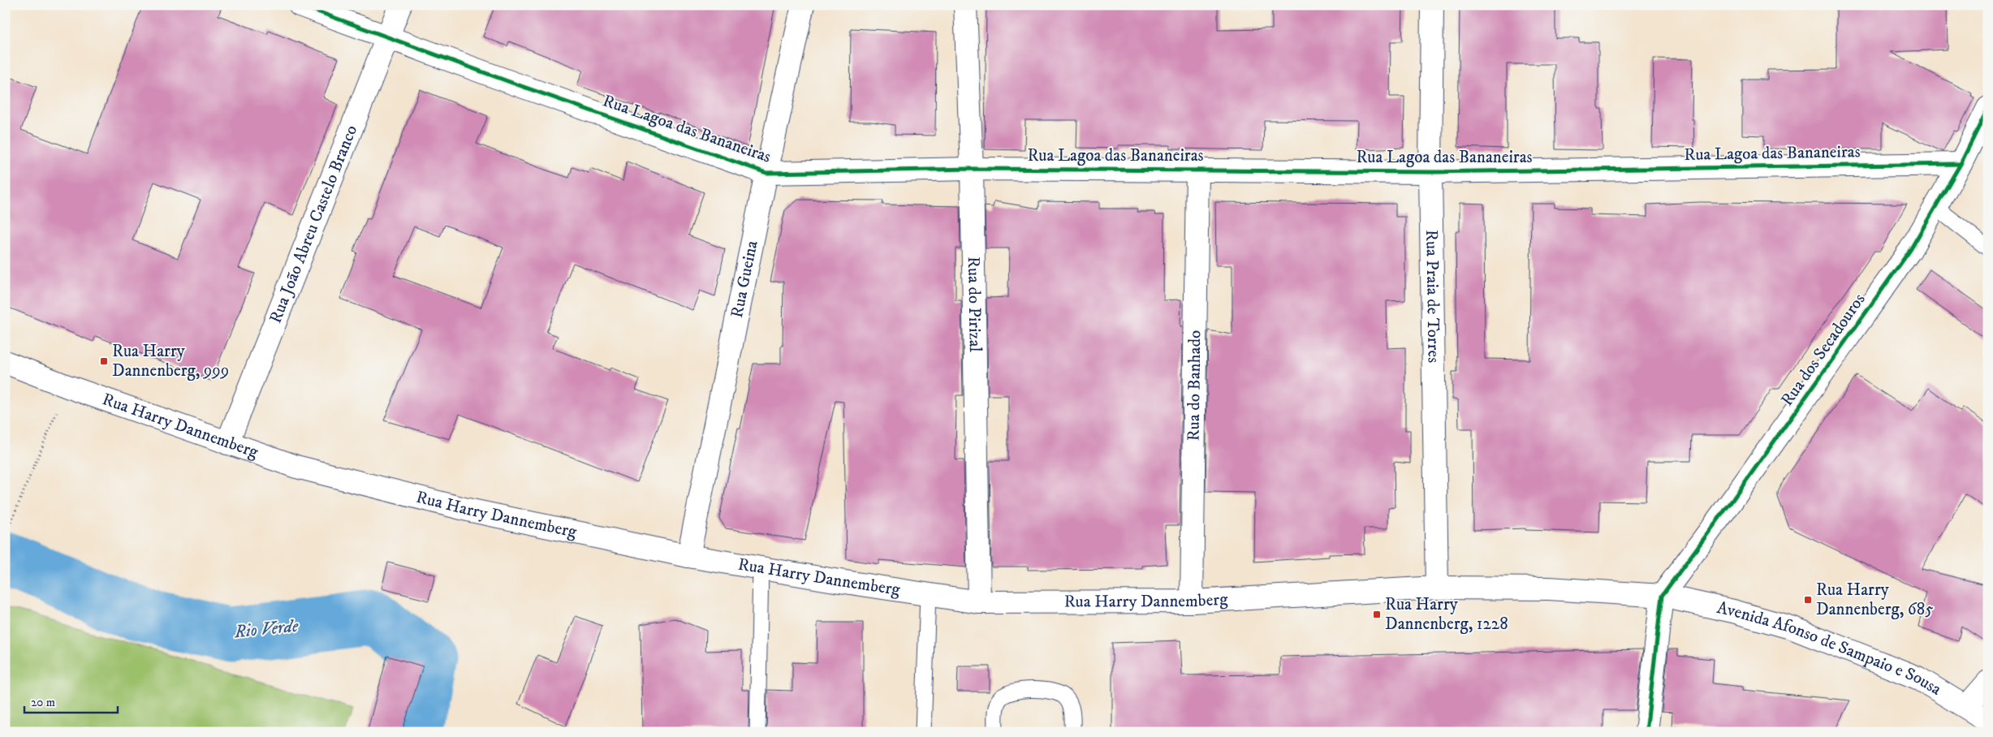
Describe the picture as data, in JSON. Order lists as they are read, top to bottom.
{
  "streets": {
    "street": [
      "Rua Lagoa das Bananeiras",
      "Rua João Abreu Castelo Branco",
      "Rua Gueina",
      "Rua Praia de Torres",
      "Rua do Pirizal",
      "Rua dos Secadouros",
      "Rua do Banhado",
      "Rua Harry Dannemberg",
      "Avenida Afonso de Sampaio e Sousa"
    ]
  },
  "crossings": [
    ["Rua Lagoa das Bananeiras", "Rua João Abreu Castelo Branco"],
    ["Rua Lagoa das Bananeiras", "Rua Gueina"],
    ["Rua Lagoa das Bananeiras", "Rua Praia de Torres"],
    ["Rua Lagoa das Bananeiras", "Rua do Pirizal"],
    ["Rua Lagoa das Bananeiras", "Rua dos Secadouros"],
    ["Rua Lagoa das Bananeiras", "Rua do Banhado"],
    ["Rua João Abreu Castelo Branco", "Rua Harry Dannemberg"],
    ["Rua Gueina", "Rua Harry Dannemberg"],
    ["Rua Praia de Torres", "Rua Harry Dannemberg"],
    ["Rua do Pirizal", "Rua Harry Dannemberg"],
    ["Rua dos Secadouros", "Rua Harry Dannemberg"],
    ["Rua dos Secadouros", "Avenida Afonso de Sampaio e Sousa"],
    ["Rua do Banhado", "Rua Harry Dannemberg"],
    ["Rua Harry Dannemberg", "Avenida Afonso de Sampaio e Sousa"]
  ],
  "water": ["Rio Verde"],
  "places": {
    "transit": ["Rua Harry Dannenberg, 999", "Rua Harry Dannenberg, 685", "Rua Harry Dannenberg, 1228"]
  },
  "scale_bar": "20 m"
}
